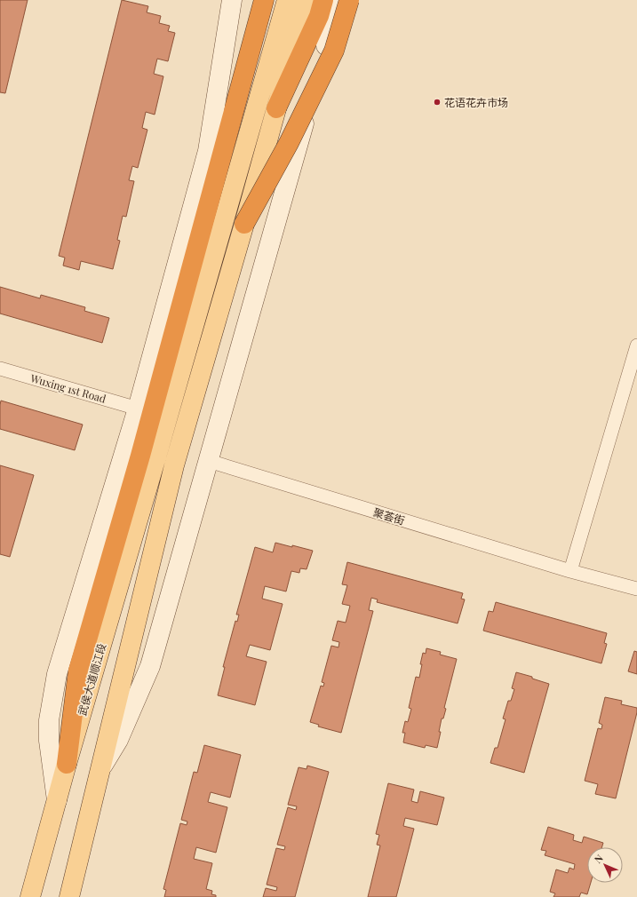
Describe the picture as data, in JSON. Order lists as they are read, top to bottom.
{
  "streets": {
    "street": ["Wuxing 1st Road", "聚荟街"]
  },
  "places": ["花语花卉市场"],
  "north": "top left"
}
